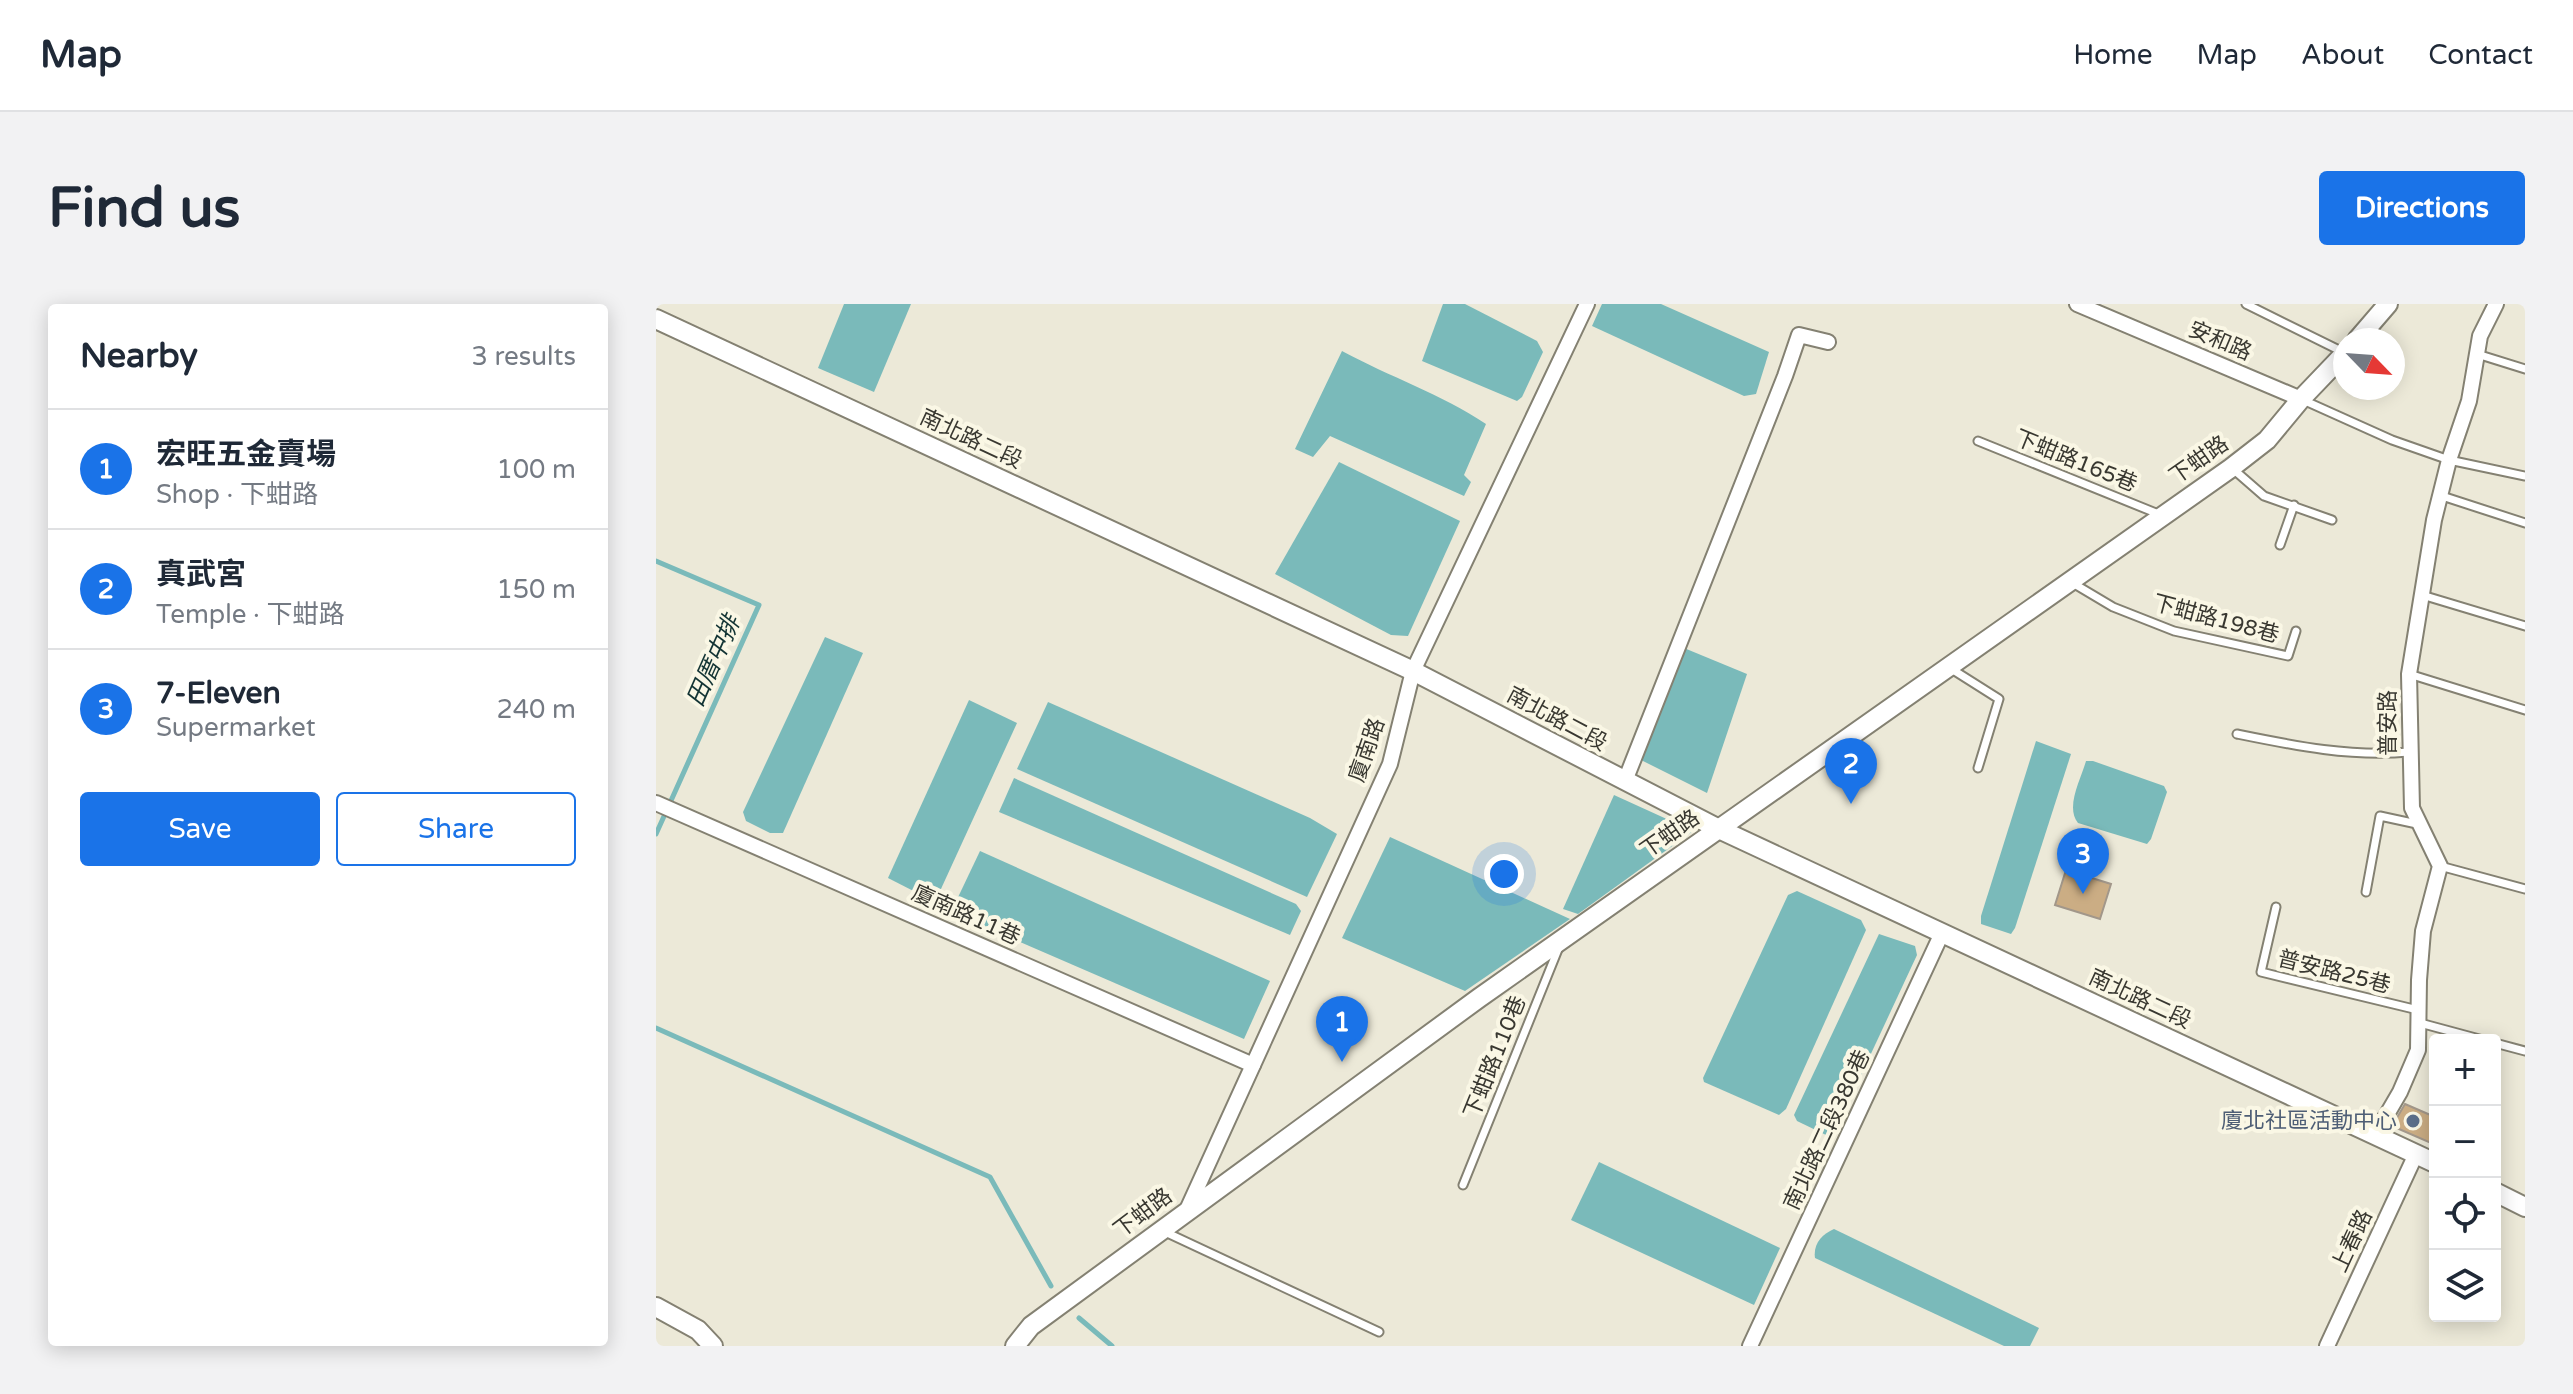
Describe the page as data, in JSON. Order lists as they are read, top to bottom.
{
  "streets": {
    "street": [
      "安和路",
      "南北路二段",
      "下蚶路",
      "普安路",
      "廈南路",
      "廈南路11巷",
      "南北路二段380巷",
      "上春路"
    ],
    "lane": [
      "下蚶路165巷",
      "下蚶路198巷",
      "普安路25巷",
      "下蚶路110巷"
    ]
  },
  "crossings": [
    ["安和路", "下蚶路"],
    ["南北路二段", "下蚶路"],
    ["南北路二段", "廈南路"],
    ["南北路二段", "南北路二段380巷"],
    ["南北路二段", "上春路"],
    ["下蚶路", "下蚶路165巷"],
    ["下蚶路", "下蚶路198巷"],
    ["下蚶路", "廈南路"],
    ["下蚶路", "下蚶路110巷"],
    ["廈南路", "廈南路11巷"]
  ],
  "water": ["田厝中排"],
  "places": ["廈北社區活動中心"],
  "north": "bottom right",
  "page": {
    "header": "Map",
    "nav": [
      "Home",
      "Map",
      "About",
      "Contact"
    ],
    "buttons": [
      "Directions",
      ["Save", "Share"]
    ],
    "title": "Find us",
    "heading": ["Nearby", "3 results"],
    "list": [
      {
        "mark": "1",
        "name": "宏旺五金賣場",
        "note": "Shop · 下蚶路",
        "value": "100 m"
      },
      {
        "mark": "2",
        "name": "真武宮",
        "note": "Temple · 下蚶路",
        "value": "150 m"
      },
      {
        "mark": "3",
        "name": "7-Eleven",
        "note": "Supermarket",
        "value": "240 m"
      }
    ],
    "pins": ["2", "3", "1"],
    "map_buttons": ["+", "−"]
  }
}
